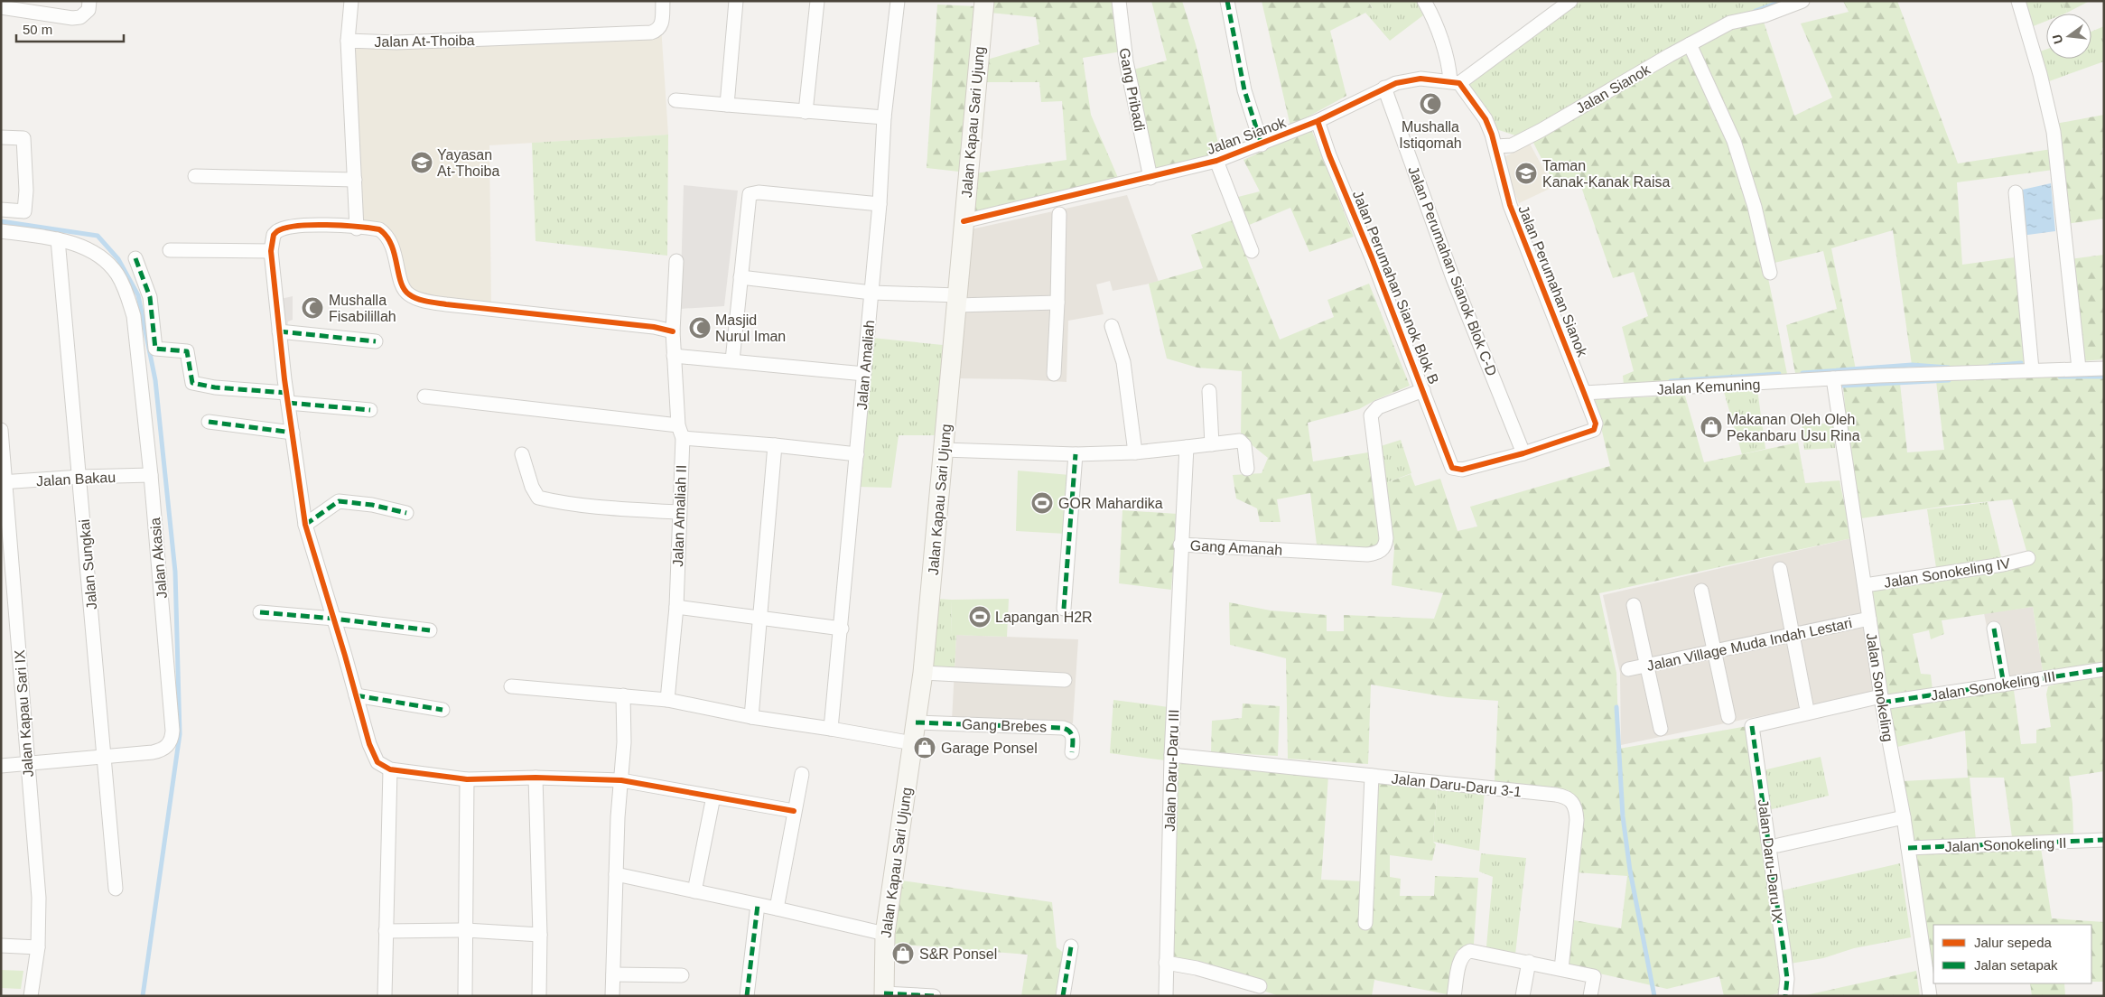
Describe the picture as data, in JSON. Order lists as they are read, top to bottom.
{
  "streets": {
    "street": [
      "Jalan At-Thoiba",
      "Jalan Sianok",
      "Gang Pribadi",
      "Jalan Kapau Sari Ujung",
      "Jalan Perumahan Sianok Blok C-D",
      "Jalan Perumahan Sianok",
      "Jalan Perumahan Sianok Blok B",
      "Jalan Amaliah",
      "Jalan Kemuning",
      "Jalan Bakau",
      "Jalan Amaliah II",
      "Gang Amanah",
      "Jalan Akasia",
      "Jalan Sungkai",
      "Jalan Sonokeling IV",
      "Jalan Village Muda Indah Lestari",
      "Jalan Sonokeling III",
      "Jalan Sonokeling",
      "Jalan Kapau Sari IX",
      "Gang Brebes",
      "Jalan Daru-Daru III",
      "Jalan Daru-Daru 3-1",
      "Jalan Sonokeling II",
      "Jalan Daru-Daru IX"
    ]
  },
  "crossings": [
    ["Jalan Sianok", "Gang Pribadi"],
    ["Jalan Sianok", "Jalan Kapau Sari Ujung"],
    ["Jalan Sianok", "Jalan Perumahan Sianok Blok C-D"],
    ["Jalan Sianok", "Jalan Perumahan Sianok"],
    ["Jalan Sianok", "Jalan Perumahan Sianok Blok B"],
    ["Jalan Kapau Sari Ujung", "Gang Brebes"],
    ["Jalan Perumahan Sianok Blok C-D", "Jalan Perumahan Sianok"],
    ["Jalan Perumahan Sianok Blok C-D", "Jalan Perumahan Sianok Blok B"],
    ["Jalan Perumahan Sianok", "Jalan Perumahan Sianok Blok B"],
    ["Jalan Perumahan Sianok", "Jalan Kemuning"],
    ["Jalan Perumahan Sianok Blok B", "Gang Amanah"],
    ["Jalan Kemuning", "Jalan Sonokeling"],
    ["Jalan Bakau", "Jalan Akasia"],
    ["Jalan Bakau", "Jalan Sungkai"],
    ["Jalan Bakau", "Jalan Kapau Sari IX"],
    ["Gang Amanah", "Jalan Daru-Daru III"],
    ["Jalan Akasia", "Jalan Sungkai"],
    ["Jalan Akasia", "Jalan Kapau Sari IX"],
    ["Jalan Sonokeling IV", "Jalan Sonokeling"],
    ["Jalan Village Muda Indah Lestari", "Jalan Sonokeling"],
    ["Jalan Sonokeling III", "Jalan Sonokeling"],
    ["Jalan Sonokeling III", "Jalan Daru-Daru IX"],
    ["Jalan Sonokeling", "Jalan Sonokeling II"],
    ["Jalan Daru-Daru III", "Jalan Daru-Daru 3-1"]
  ],
  "places": {
    "mosque": ["Mushalla Istiqomah", "Mushalla Fisabilillah", "Masjid Nurul Iman"],
    "school or university": ["Yayasan At-Thoiba", "Taman Kanak-Kanak Raisa"],
    "shop": ["Makanan Oleh Oleh Pekanbaru Usu Rina", "Garage Ponsel", "S&R Ponsel"],
    "sports": ["GOR Mahardika", "Lapangan H2R"]
  },
  "legend": ["Jalur sepeda", "Jalan setapak"],
  "scale_bar": "50 m",
  "north": "left"
}
